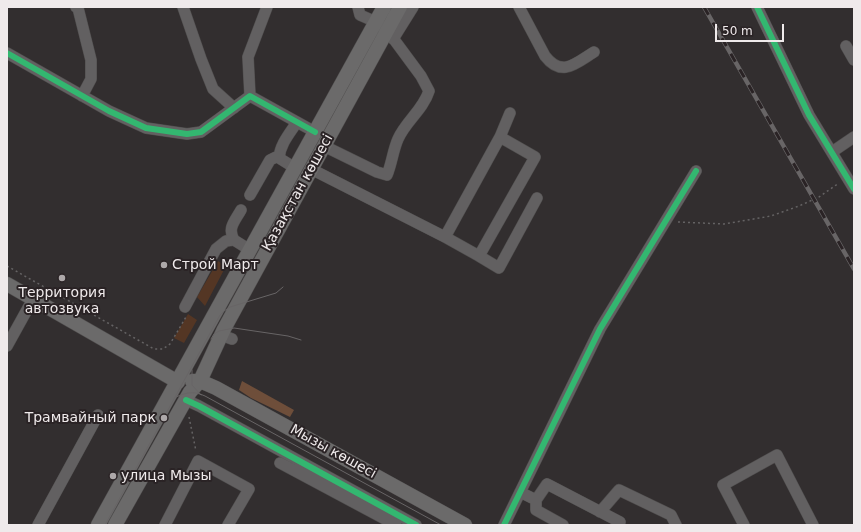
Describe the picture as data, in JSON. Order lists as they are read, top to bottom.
{
  "streets": {
    "main road": ["Қазақстан көшесі", "Мызы көшесі"]
  },
  "crossings": [
    ["Қазақстан көшесі", "Мызы көшесі"]
  ],
  "places": [
    "Строй Март",
    "Территория автозвука",
    "Трамвайный парк",
    "улица Мызы"
  ],
  "scale_bar": "50 m"
}
